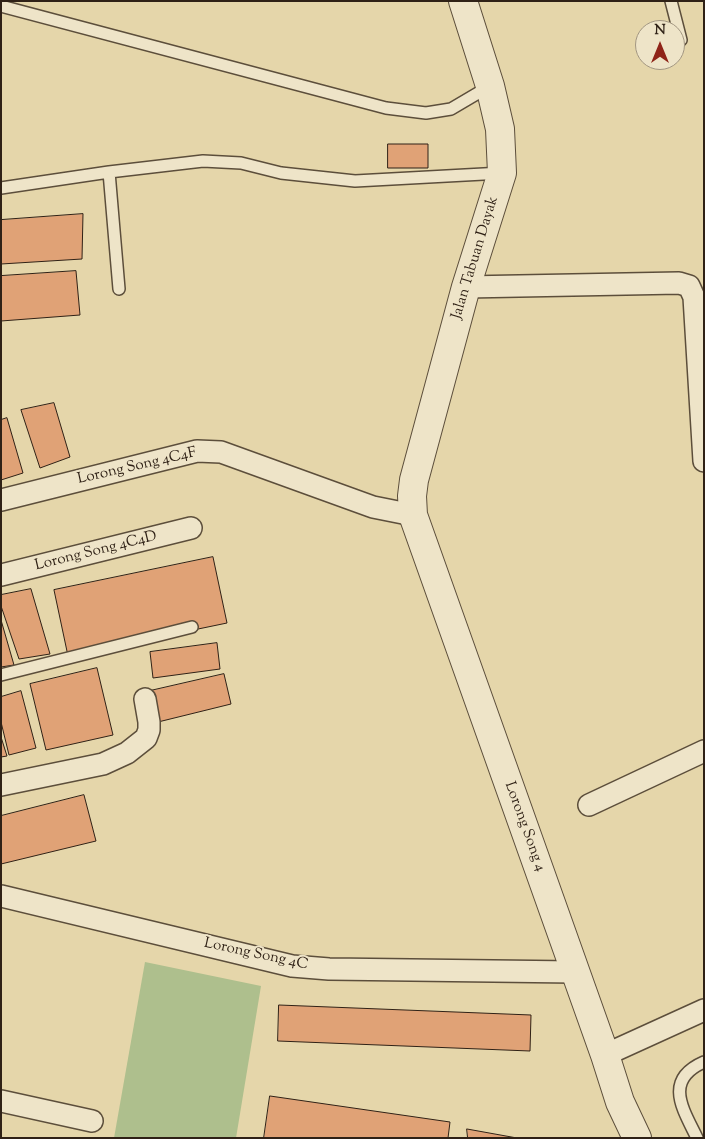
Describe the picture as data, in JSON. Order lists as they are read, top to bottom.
{
  "streets": {
    "street": [
      "Jalan Tabuan Dayak",
      "Lorong Song 4C4F",
      "Lorong Song 4C4D",
      "Lorong Song 4",
      "Lorong Song 4C"
    ]
  },
  "crossings": [
    ["Jalan Tabuan Dayak", "Lorong Song 4C4F"],
    ["Jalan Tabuan Dayak", "Lorong Song 4"],
    ["Lorong Song 4C4F", "Lorong Song 4"],
    ["Lorong Song 4", "Lorong Song 4C"]
  ],
  "north": "top"
}
